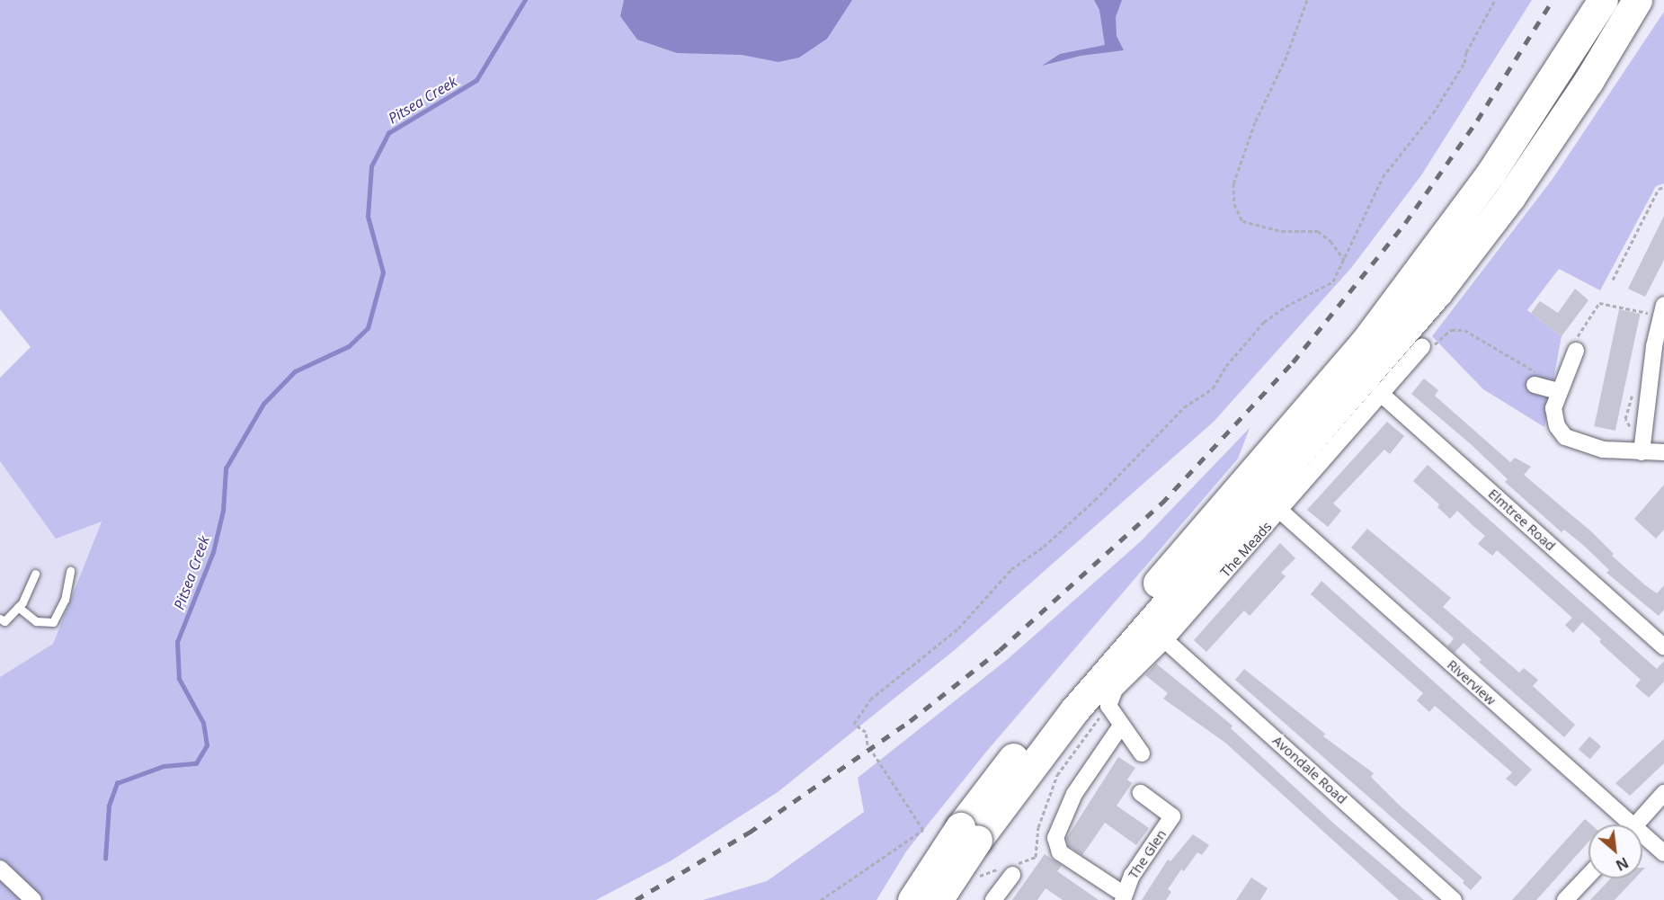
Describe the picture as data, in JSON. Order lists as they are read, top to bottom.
{
  "streets": {
    "street": [
      "Elmtree Road",
      "The Meads",
      "Riverview",
      "Avondale Road",
      "The Glen"
    ]
  },
  "crossings": [
    ["Elmtree Road", "The Meads"],
    ["The Meads", "Riverview"],
    ["The Meads", "Avondale Road"]
  ],
  "water": ["Pitsea Creek"],
  "north": "bottom right"
}
